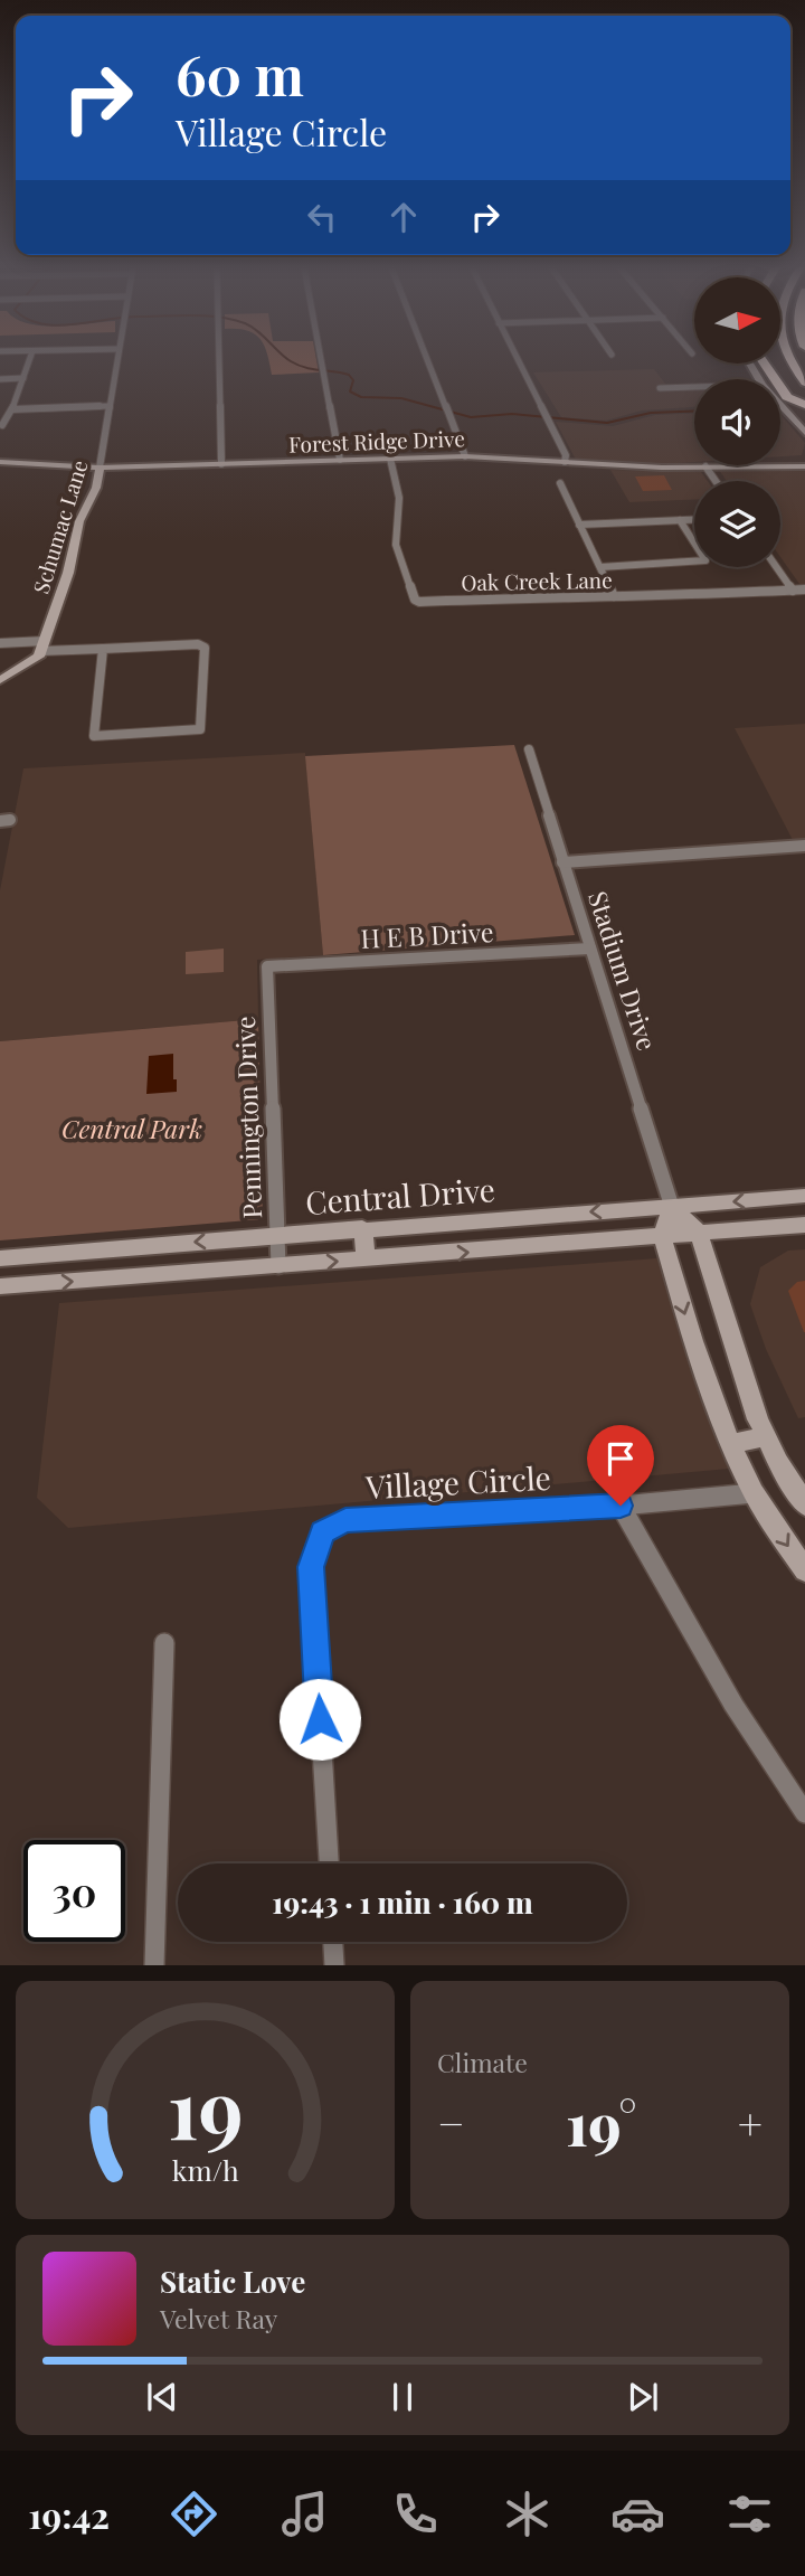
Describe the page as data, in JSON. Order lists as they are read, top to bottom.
{
  "streets": {
    "main road": ["Forest Ridge Drive", "Schumac Lane", "Central Drive"],
    "street": [
      "Oak Creek Lane",
      "H E B Drive",
      "Stadium Drive",
      "Pennington Drive",
      "Village Circle"
    ]
  },
  "crossings": [
    ["Forest Ridge Drive", "Schumac Lane"],
    ["Forest Ridge Drive", "Oak Creek Lane"],
    ["H E B Drive", "Stadium Drive"],
    ["H E B Drive", "Pennington Drive"],
    ["Stadium Drive", "Central Drive"],
    ["Pennington Drive", "Central Drive"]
  ],
  "parks": ["Central Park"],
  "north": "right",
  "page": {
    "turn": ["60 m", "Village Circle"],
    "limit": "30",
    "trip": "19:43 · 1 min · 160 m",
    "tile": "Climate",
    "heat": ["−", "19°", "+"],
    "song": ["Static Love", "Velvet Ray"],
    "tabs": "19:42",
    "gauge": ["19", "km/h"]
  }
}
